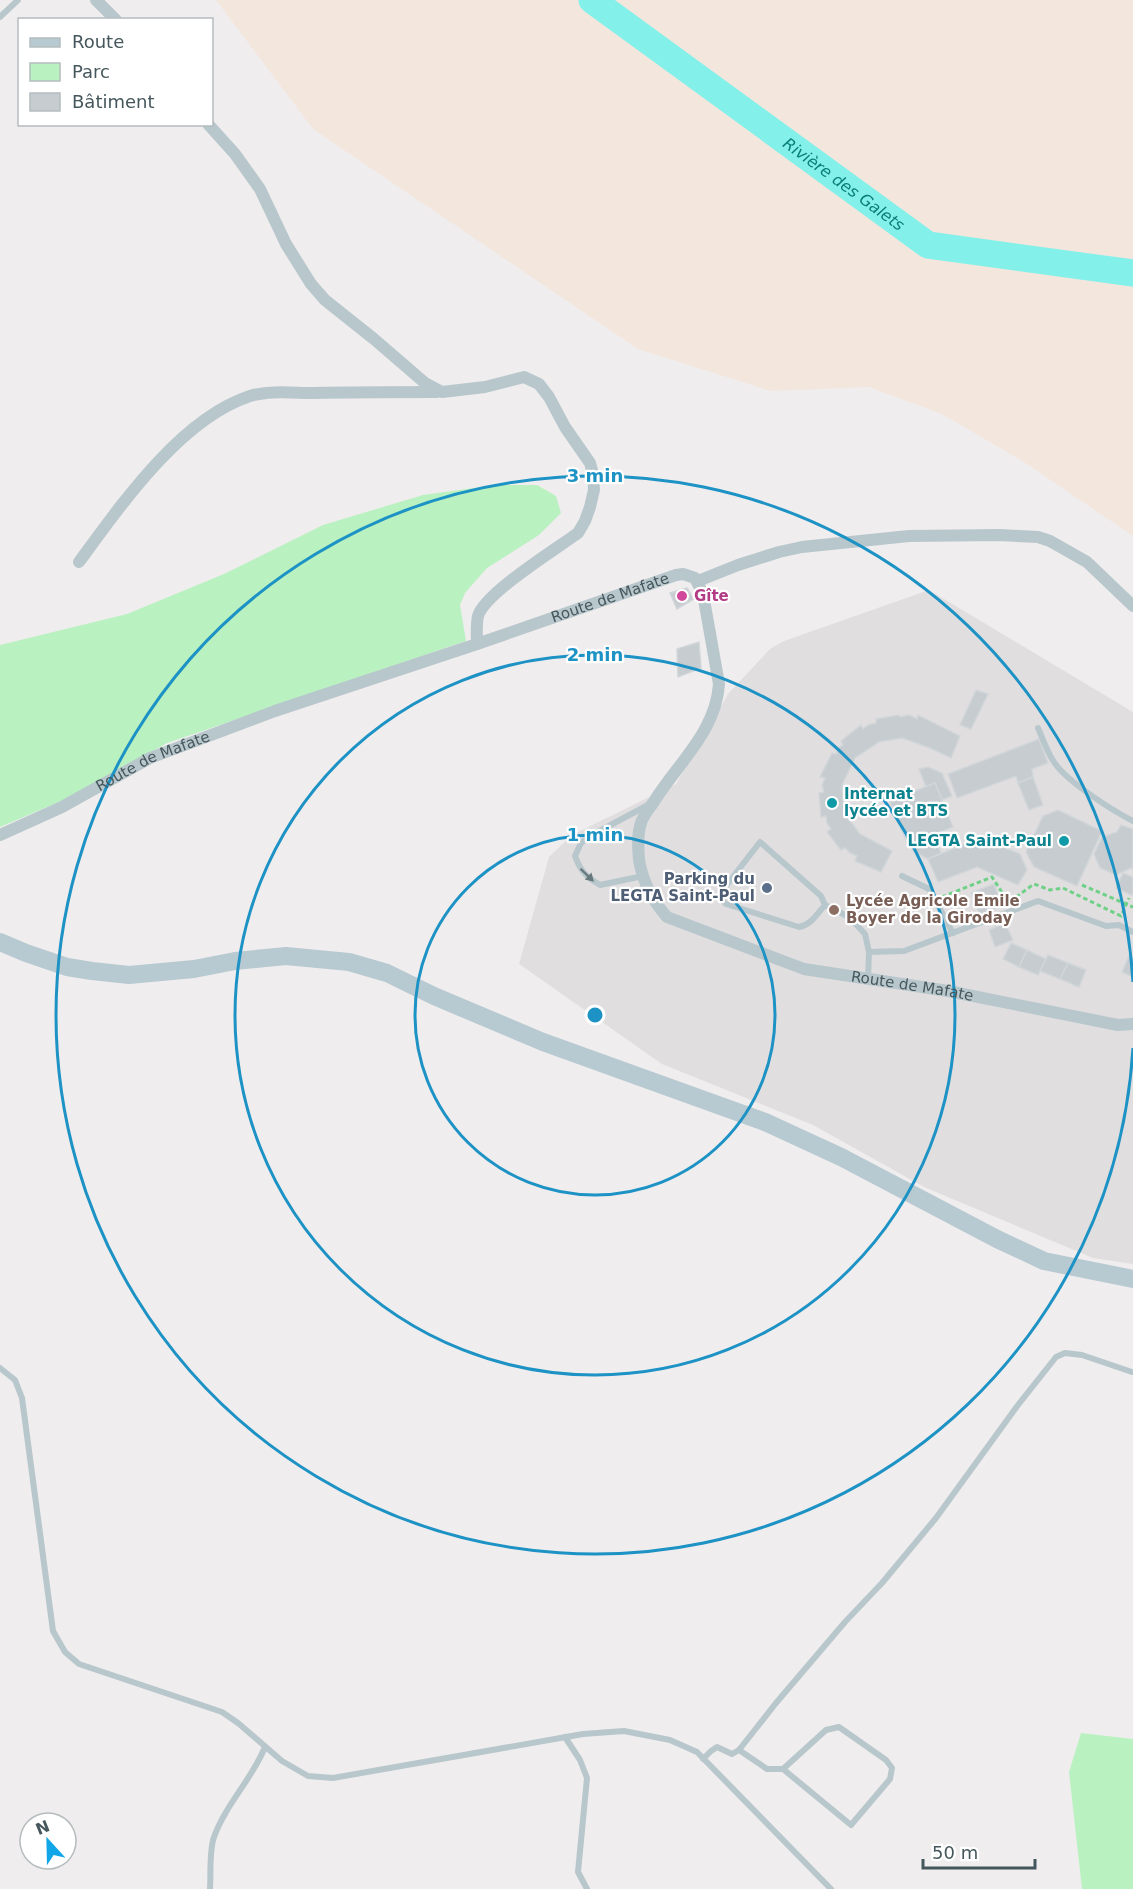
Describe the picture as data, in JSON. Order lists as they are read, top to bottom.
{
  "streets": {
    "street": ["Route de Mafate"]
  },
  "water": ["Rivière des Galets"],
  "places": [
    "Gîte",
    "Internat lycée et BTS",
    "LEGTA Saint-Paul",
    "Parking du LEGTA Saint-Paul",
    "Lycée Agricole Emile Boyer de la Giroday"
  ],
  "legend": ["Route", "Parc", "Bâtiment"],
  "scale_bar": "50 m",
  "north": "top",
  "rings": ["3 min", "2 min", "1 min"]
}
